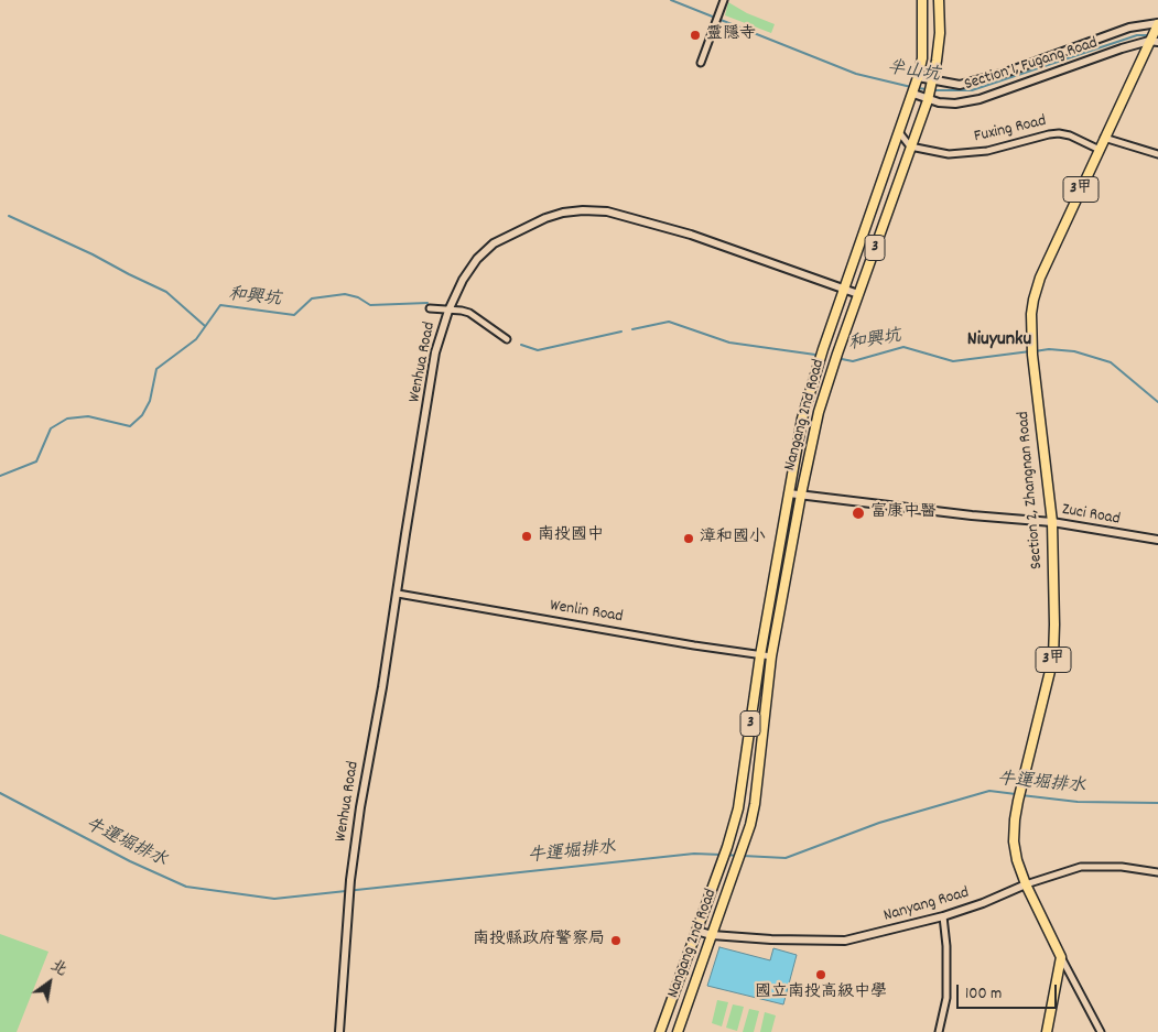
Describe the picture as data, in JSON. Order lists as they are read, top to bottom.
{
  "streets": {
    "main road": [
      "3甲",
      "3",
      "Nangang 2nd Road",
      "Section 2, Zhangnan Road"
    ],
    "street": [
      "Section 1, Fugang Road",
      "Fuxing Road",
      "Wenhua Road",
      "Zuci Road",
      "Wenlin Road",
      "Nanyang Road"
    ]
  },
  "crossings": [
    ["Section 1, Fugang Road", "Nangang 2nd Road"],
    ["Section 1, Fugang Road", "Section 2, Zhangnan Road"],
    ["Fuxing Road", "Nangang 2nd Road"],
    ["Fuxing Road", "Section 2, Zhangnan Road"],
    ["Wenhua Road", "Nangang 2nd Road"],
    ["Wenhua Road", "Wenlin Road"],
    ["Nangang 2nd Road", "Zuci Road"],
    ["Nangang 2nd Road", "Wenlin Road"],
    ["Nangang 2nd Road", "Nanyang Road"],
    ["Section 2, Zhangnan Road", "Zuci Road"],
    ["Section 2, Zhangnan Road", "Nanyang Road"]
  ],
  "districts": ["Niuyunku"],
  "water": ["半山坑", "和興坑", "牛運堀排水"],
  "places": [
    "靈隱寺",
    "富康中醫",
    "南投國中",
    "漳和國小",
    "南投縣政府警察局",
    "國立南投高級中學"
  ],
  "scale_bar": "100 m",
  "north": "top right"
}
